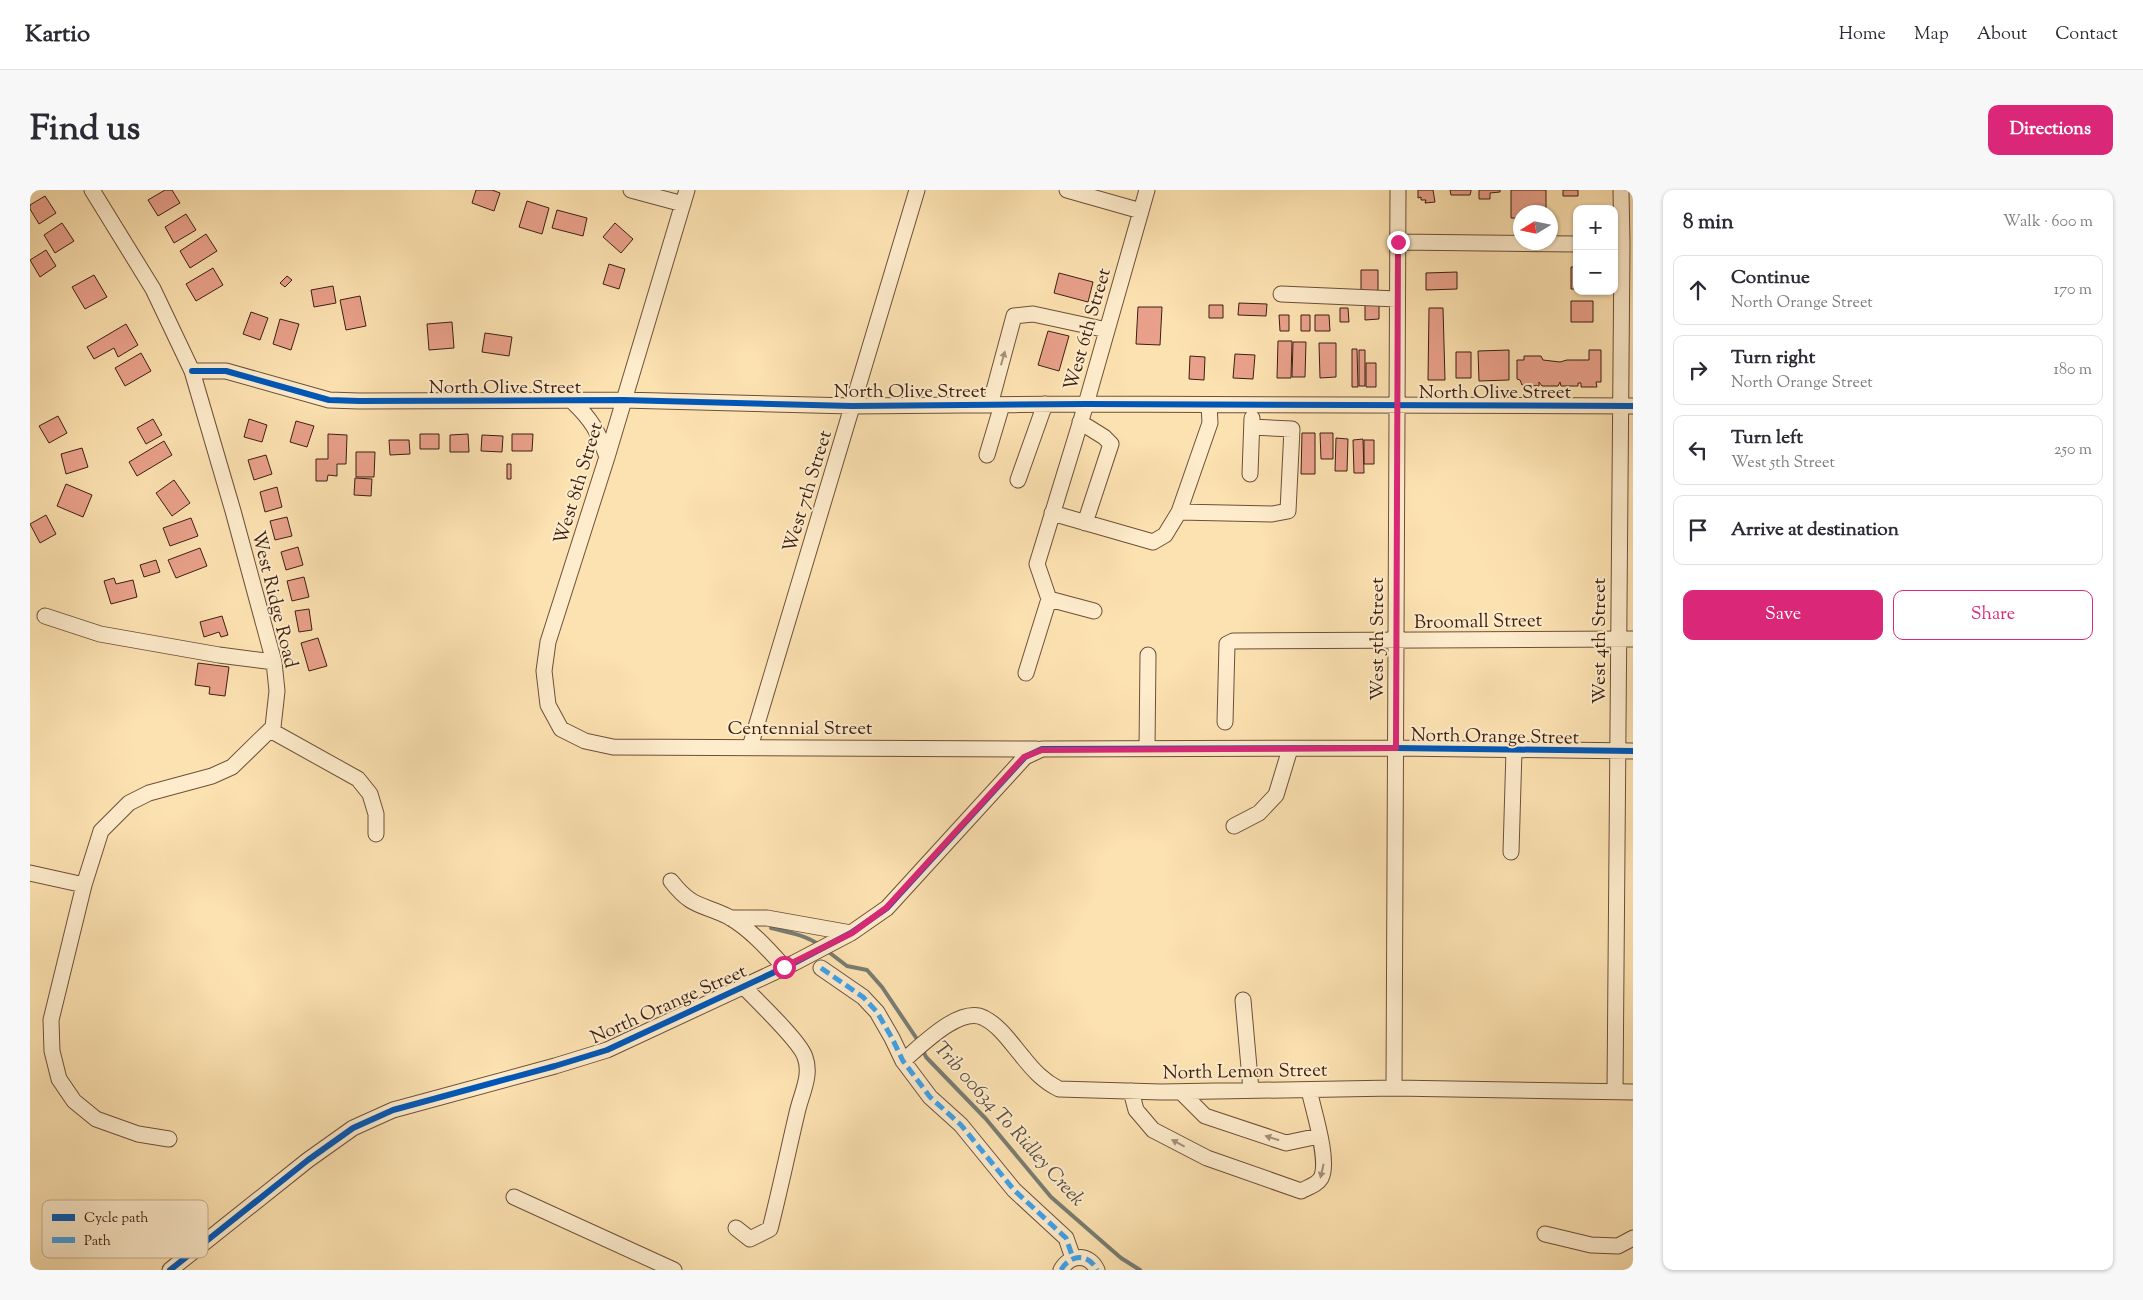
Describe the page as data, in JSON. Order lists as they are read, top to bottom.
{
  "streets": {
    "street": [
      "West 6th Street",
      "North Olive Street",
      "West 8th Street",
      "West 7th Street",
      "West Ridge Road",
      "Broomall Street",
      "West 5th Street",
      "West 4th Street",
      "Centennial Street",
      "North Orange Street",
      "North Lemon Street"
    ]
  },
  "crossings": [
    ["West 6th Street", "North Olive Street"],
    ["North Olive Street", "West 8th Street"],
    ["North Olive Street", "West 7th Street"],
    ["North Olive Street", "West Ridge Road"],
    ["North Olive Street", "West 5th Street"],
    ["North Olive Street", "West 4th Street"],
    ["West 8th Street", "Centennial Street"],
    ["West 7th Street", "Centennial Street"],
    ["Broomall Street", "West 5th Street"],
    ["Broomall Street", "West 4th Street"],
    ["West 5th Street", "North Orange Street"],
    ["West 5th Street", "North Lemon Street"],
    ["West 4th Street", "North Orange Street"],
    ["West 4th Street", "North Lemon Street"],
    ["Centennial Street", "North Orange Street"]
  ],
  "water": ["Trib 00634 To Ridley Creek"],
  "legend": ["Cycle path", "Path"],
  "north": "left",
  "page": {
    "header": "Kartio",
    "nav": [
      "Home",
      "Map",
      "About",
      "Contact"
    ],
    "title": "Find us",
    "buttons": [
      "Directions",
      ["Save", "Share"]
    ],
    "heading": ["8 min", "Walk · 600 m"],
    "map_buttons": ["+", "−"],
    "list": [
      ["Continue", "North Orange Street", "170 m"],
      ["Turn right", "North Orange Street", "180 m"],
      ["Turn left", "West 5th Street", "250 m"],
      "Arrive at destination"
    ]
  }
}
